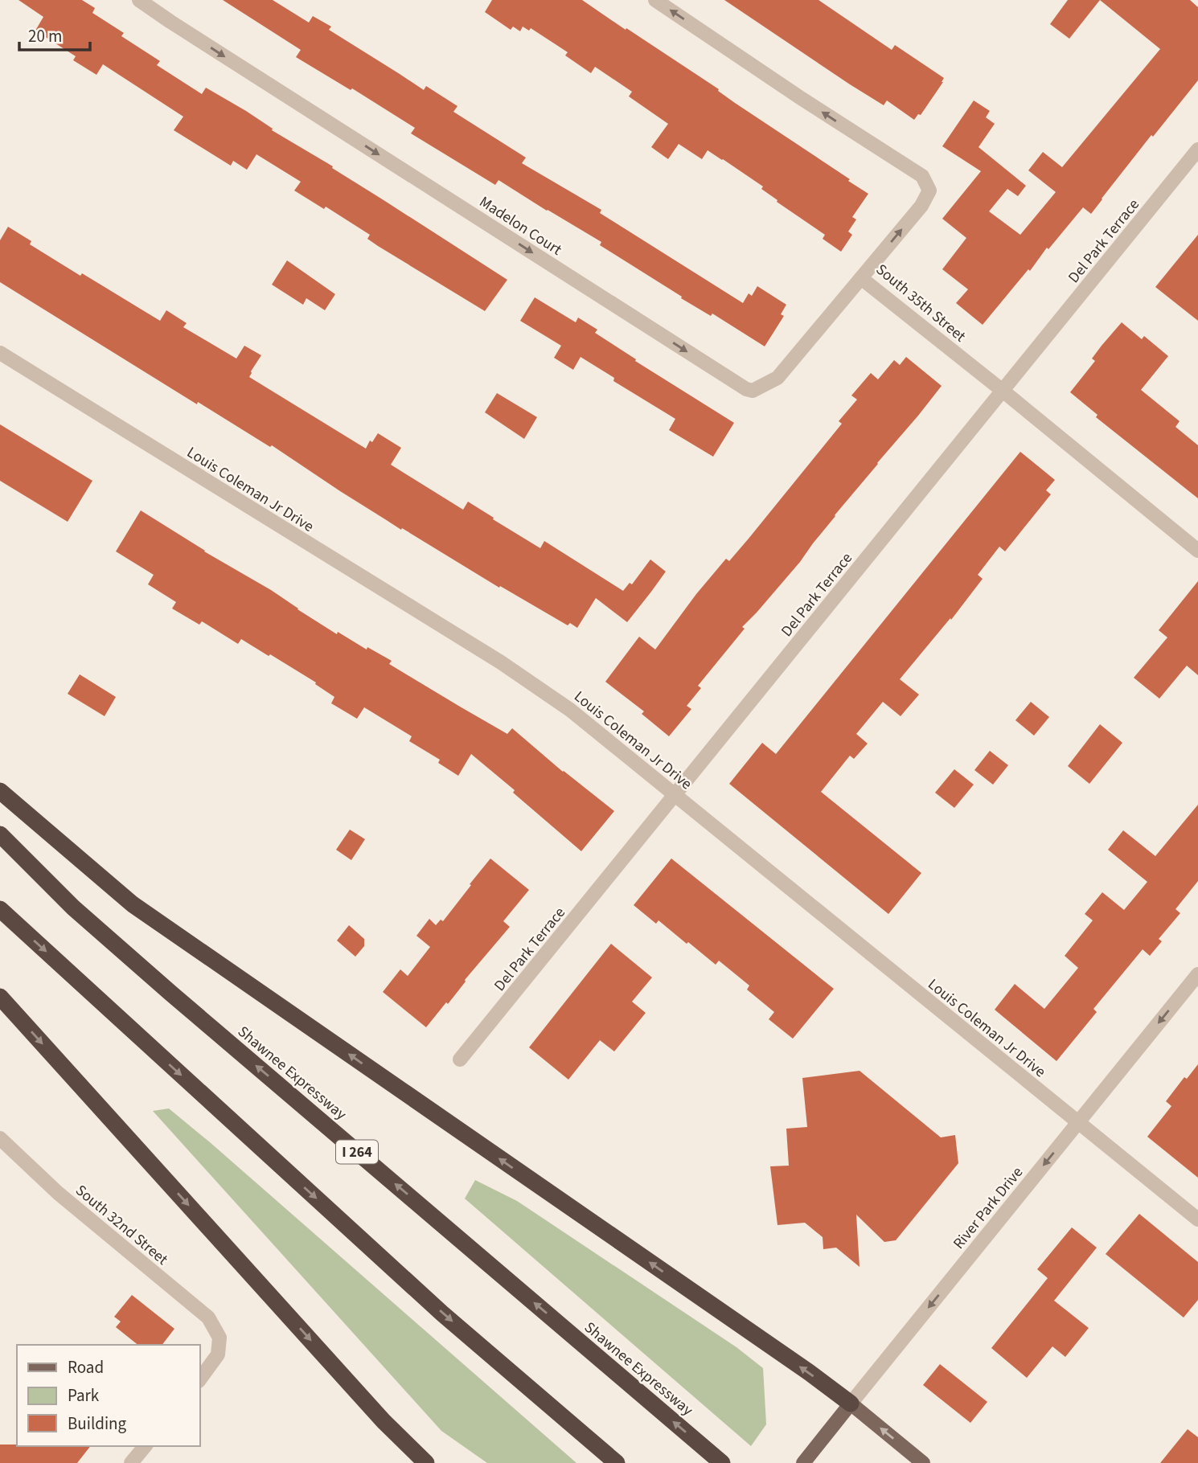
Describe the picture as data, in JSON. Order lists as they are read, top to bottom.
{
  "streets": {
    "highway": ["Shawnee Expressway", "I 264"],
    "main road": ["River Park Drive"],
    "street": [
      "Madelon Court",
      "Del Park Terrace",
      "South 35th Street",
      "Louis Coleman Jr Drive",
      "South 32nd Street"
    ]
  },
  "crossings": [
    ["Madelon Court", "South 35th Street"],
    ["Del Park Terrace", "South 35th Street"],
    ["Del Park Terrace", "Louis Coleman Jr Drive"],
    ["Louis Coleman Jr Drive", "River Park Drive"]
  ],
  "one_way": ["Madelon Court", "River Park Drive"],
  "legend": ["Road", "Park", "Building"],
  "scale_bar": "20 m"
}
